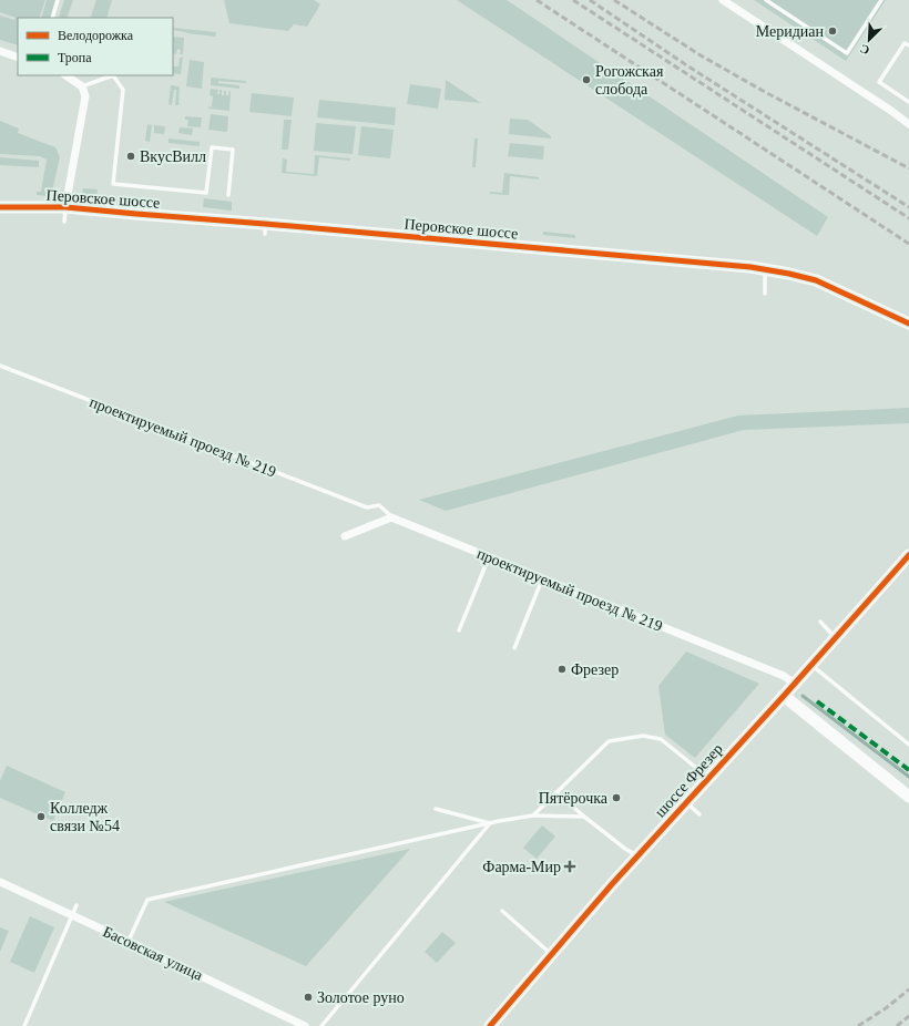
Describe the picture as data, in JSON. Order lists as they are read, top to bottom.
{
  "streets": {
    "street": [
      "Перовское шоссе",
      "проектируемый проезд № 219",
      "шоссе Фрезер",
      "Басовская улица"
    ]
  },
  "crossings": [
    ["проектируемый проезд № 219", "шоссе Фрезер"]
  ],
  "places": {
    "other": [
      "Меридиан",
      "Рогожская слобода",
      "ВкусВилл",
      "Фрезер",
      "Пятёрочка",
      "Колледж связи №54",
      "Золотое руно"
    ],
    "health": ["Фарма-Мир"]
  },
  "legend": ["Велодорожка", "Тропа"],
  "north": "bottom left"
}
